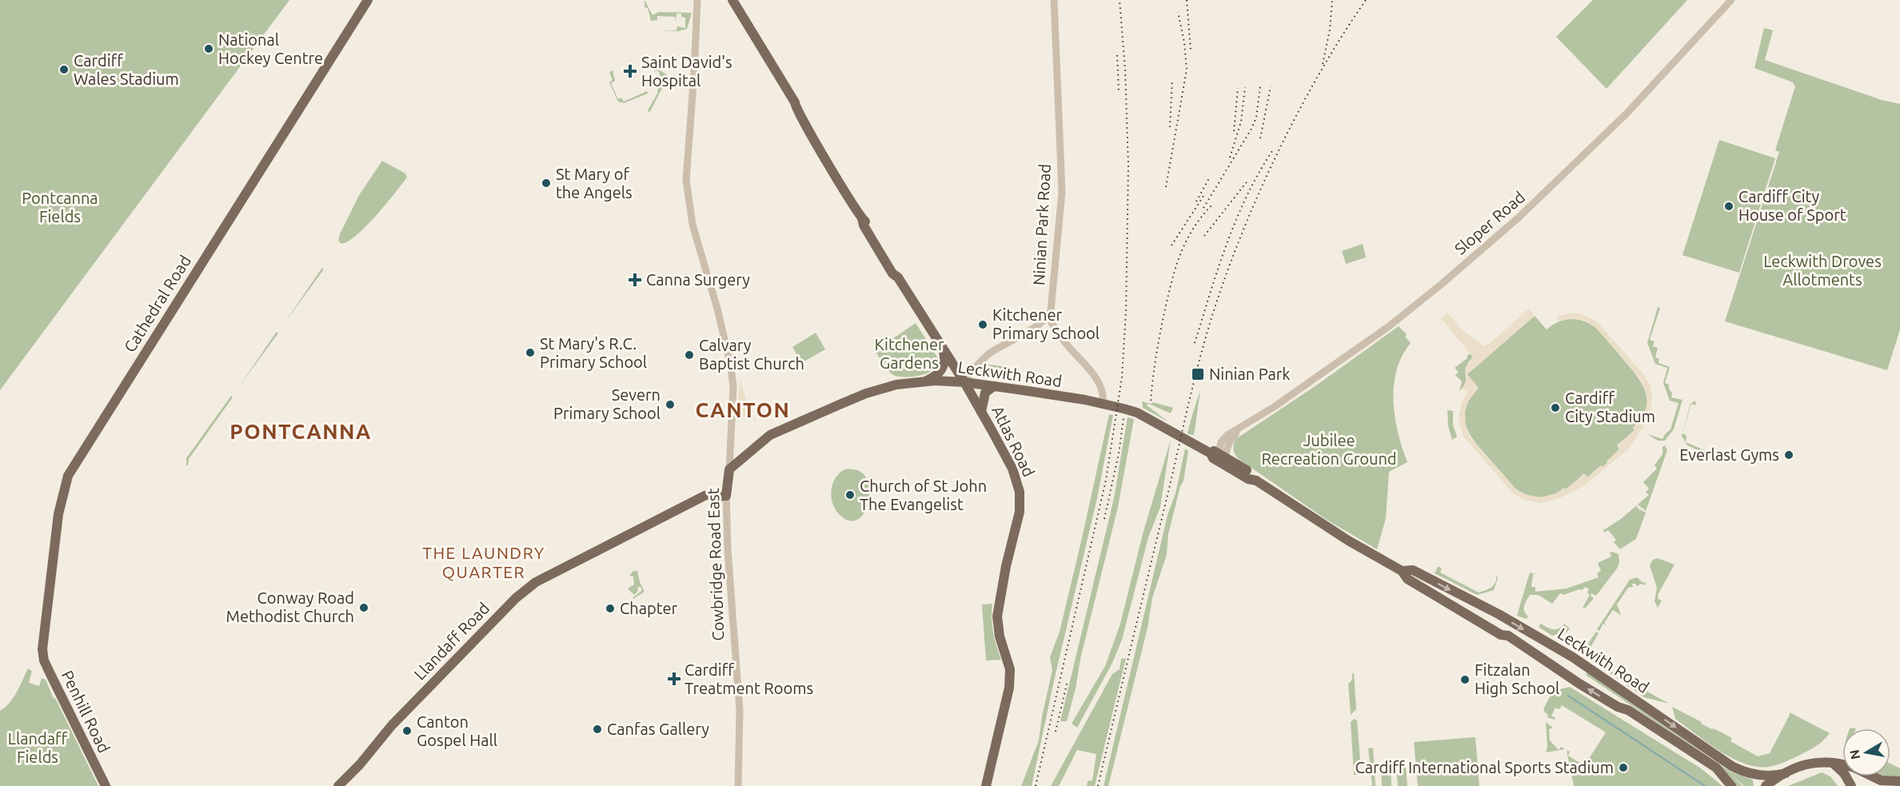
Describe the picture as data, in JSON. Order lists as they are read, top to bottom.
{
  "streets": {
    "main road": [
      "Cathedral Road",
      "Leckwith Road",
      "Atlas Road",
      "Cowbridge Road East",
      "Llandaff Road",
      "Penhill Road"
    ],
    "street": ["Sloper Road", "Ninian Park Road"]
  },
  "crossings": [
    ["Sloper Road", "Leckwith Road"],
    ["Cathedral Road", "Penhill Road"],
    ["Leckwith Road", "Atlas Road"],
    ["Leckwith Road", "Cowbridge Road East"],
    ["Cowbridge Road East", "Llandaff Road"]
  ],
  "districts": ["CANTON", "PONTCANNA", "THE LAUNDRY QUARTER"],
  "parks": [
    "Pontcanna Fields",
    "Leckwith Droves Allotments",
    "Kitchener Gardens",
    "Jubilee Recreation Ground",
    "Llandaff Fields"
  ],
  "places": {
    "other": [
      "National Hockey Centre",
      "Cardiff Wales Stadium",
      "St Mary of the Angels",
      "Cardiff City House of Sport",
      "Kitchener Primary School",
      "St Mary's R.C. Primary School",
      "Calvary Baptist Church",
      "Severn Primary School",
      "Cardiff City Stadium",
      "Everlast Gyms",
      "Church of St John The Evangelist",
      "Conway Road Methodist Church",
      "Chapter",
      "Fitzalan High School",
      "Canfas Gallery",
      "Canton Gospel Hall",
      "Cardiff International Sports Stadium"
    ],
    "health": ["Saint David's Hospital", "Canna Surgery", "Cardiff Treatment Rooms"],
    "transit": ["Ninian Park"]
  },
  "north": "left"
}
